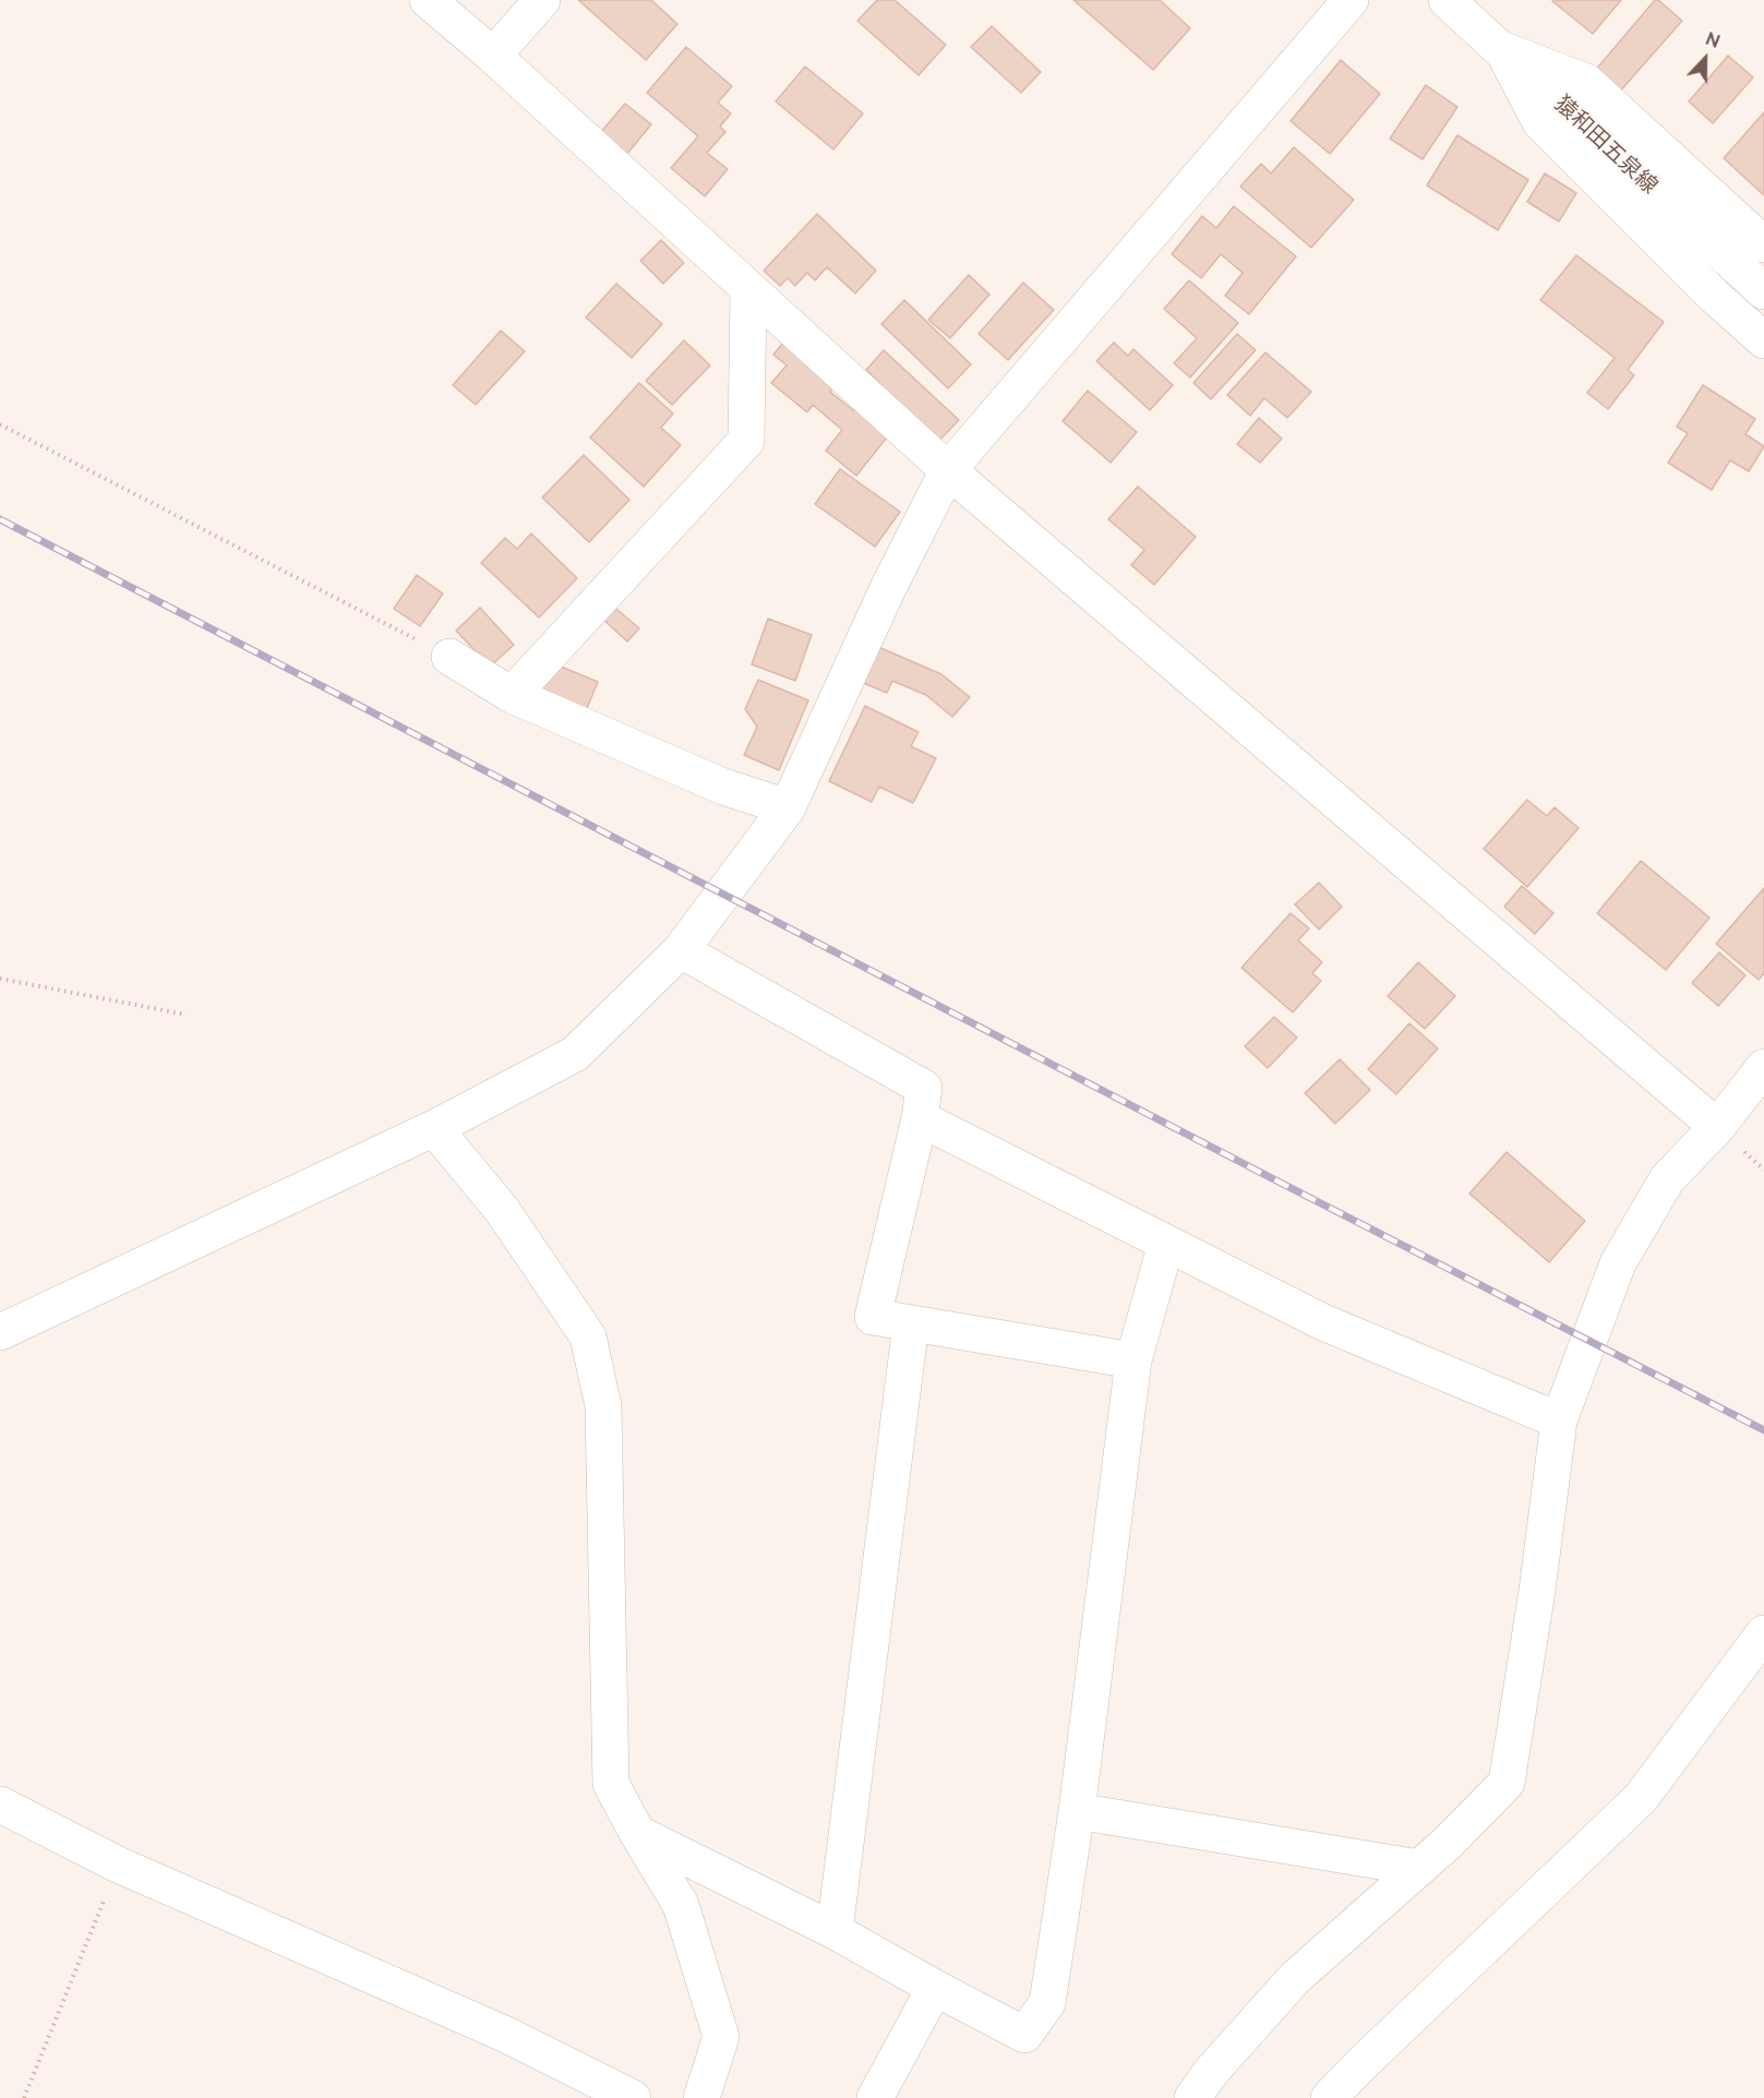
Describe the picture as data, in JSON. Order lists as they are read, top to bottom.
{
  "streets": {
    "street": ["猿和田五泉線"]
  },
  "north": "top"
}
